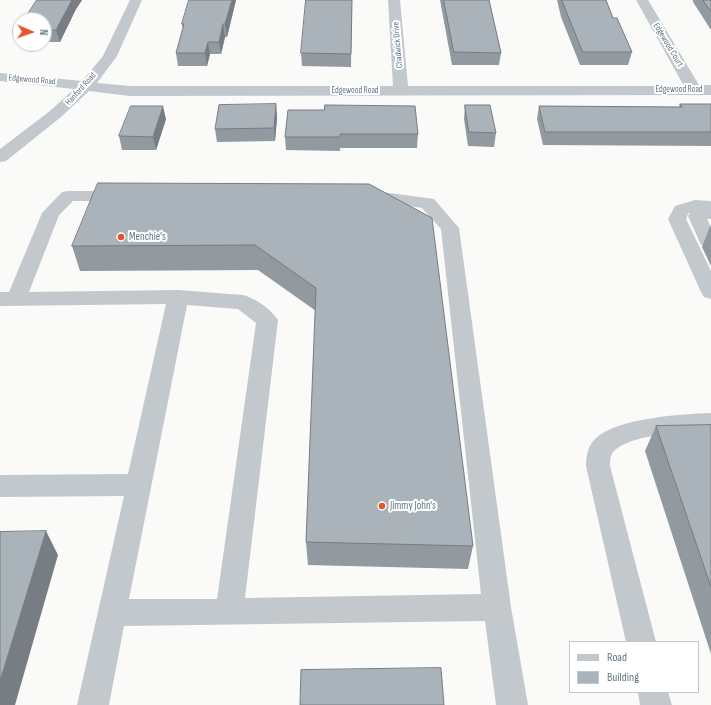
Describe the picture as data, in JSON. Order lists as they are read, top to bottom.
{
  "streets": {
    "street": [
      "Chadwick Drive",
      "Edgewood Court",
      "Edgewood Road",
      "Hanford Road"
    ]
  },
  "crossings": [
    ["Chadwick Drive", "Edgewood Road"],
    ["Edgewood Court", "Edgewood Road"],
    ["Edgewood Road", "Hanford Road"]
  ],
  "places": ["Menchie's", "Jimmy John's"],
  "legend": ["Road", "Building"],
  "north": "right"
}
